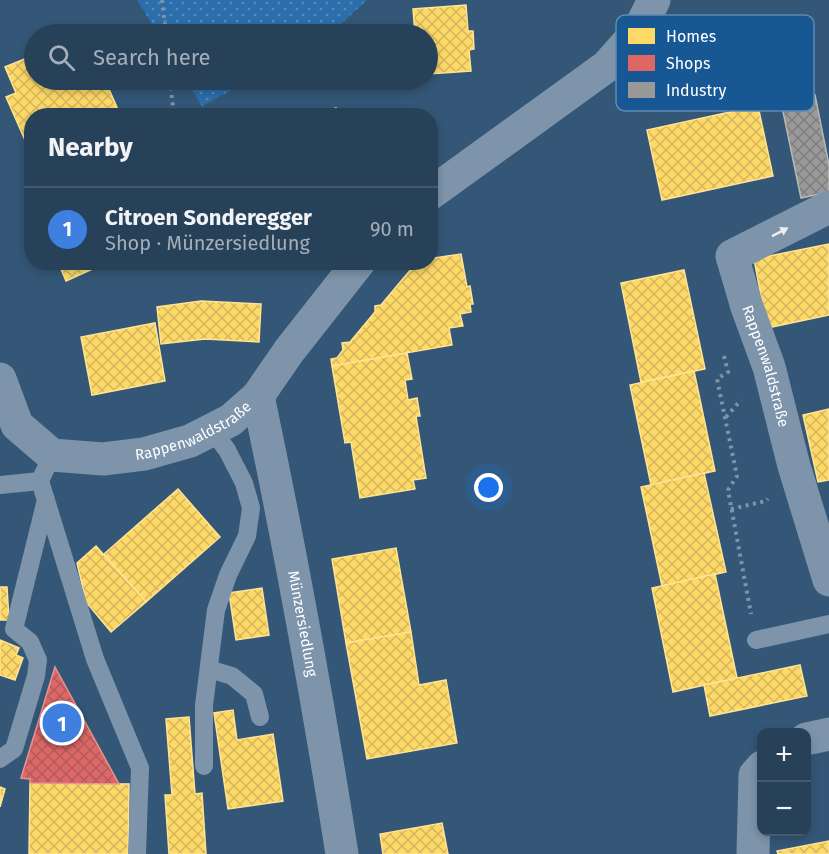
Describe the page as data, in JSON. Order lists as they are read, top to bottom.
{
  "streets": {
    "street": ["Rappenwaldstraße", "Münzersiedlung"]
  },
  "crossings": [
    ["Rappenwaldstraße", "Münzersiedlung"]
  ],
  "one_way": ["Rappenwaldstraße"],
  "legend": ["Homes", "Shops", "Industry"],
  "page": {
    "search": "Search here",
    "heading": "Nearby",
    "list": [
      {
        "mark": "1",
        "name": "Citroen Sonderegger",
        "note": "Shop · Münzersiedlung",
        "value": "90 m"
      }
    ],
    "pins": "1",
    "map_buttons": ["+", "−"]
  }
}
